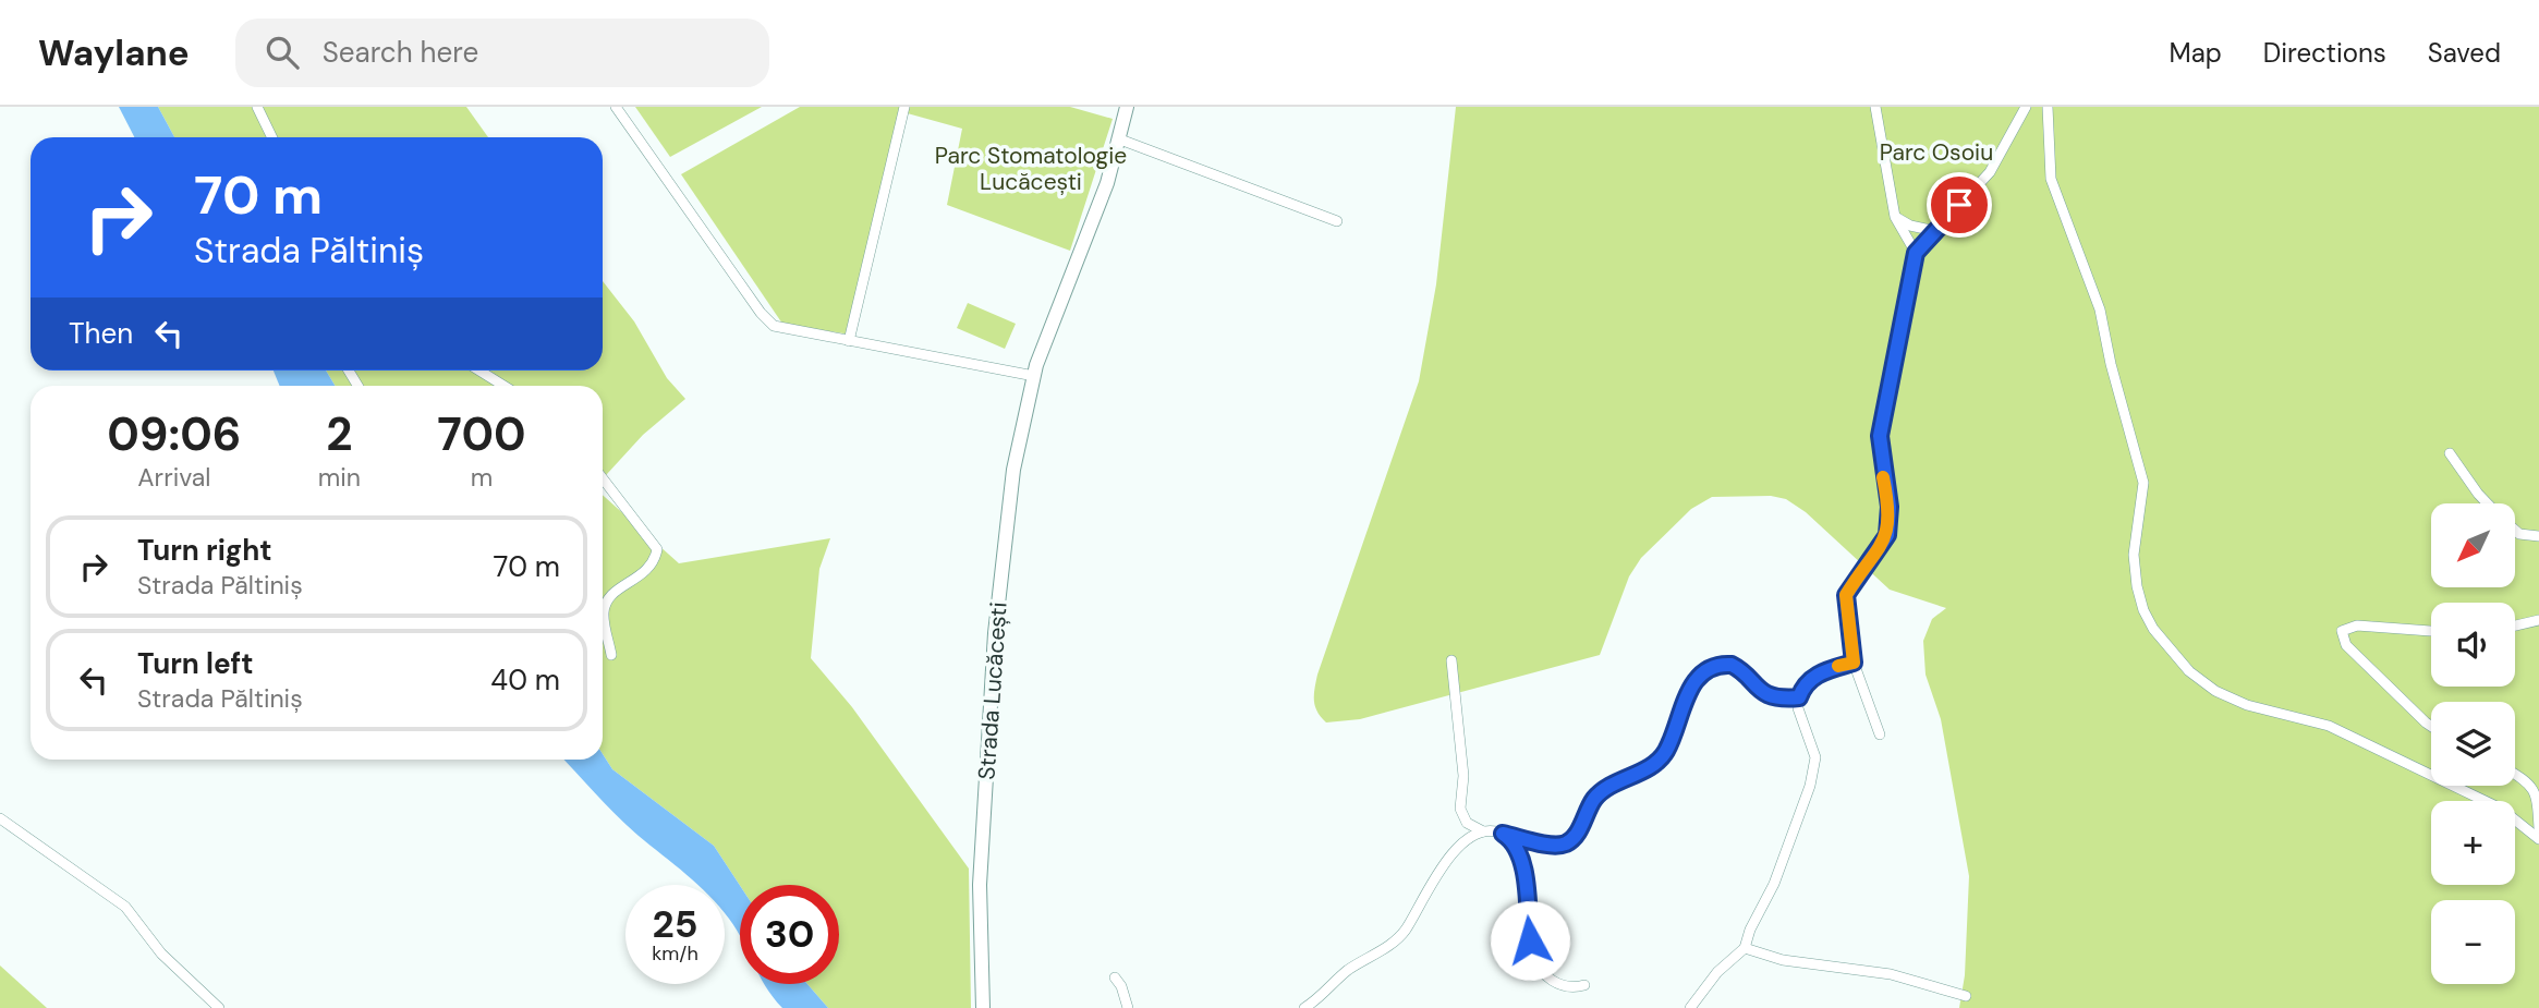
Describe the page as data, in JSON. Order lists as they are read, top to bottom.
{
  "streets": {
    "main road": ["Strada Lucăcești"]
  },
  "parks": ["Parc Osoiu", "Parc Stomatologie Lucăcești"],
  "north": "bottom left",
  "page": {
    "header": "Waylane",
    "search": "Search here",
    "nav": ["Map", "Directions", "Saved"],
    "turn": ["70 m", "Strada Păltiniș"],
    "then": "Then",
    "eta": [
      "09:06",
      "Arrival",
      "2",
      "min",
      "700",
      "m"
    ],
    "map_buttons": ["+", "−"],
    "list": [
      {
        "name": "Turn right",
        "note": "Strada Păltiniș",
        "value": "70 m"
      },
      {
        "name": "Turn left",
        "note": "Strada Păltiniș",
        "value": "40 m"
      }
    ],
    "speed": "25 km/h",
    "limit": "30"
  }
}
